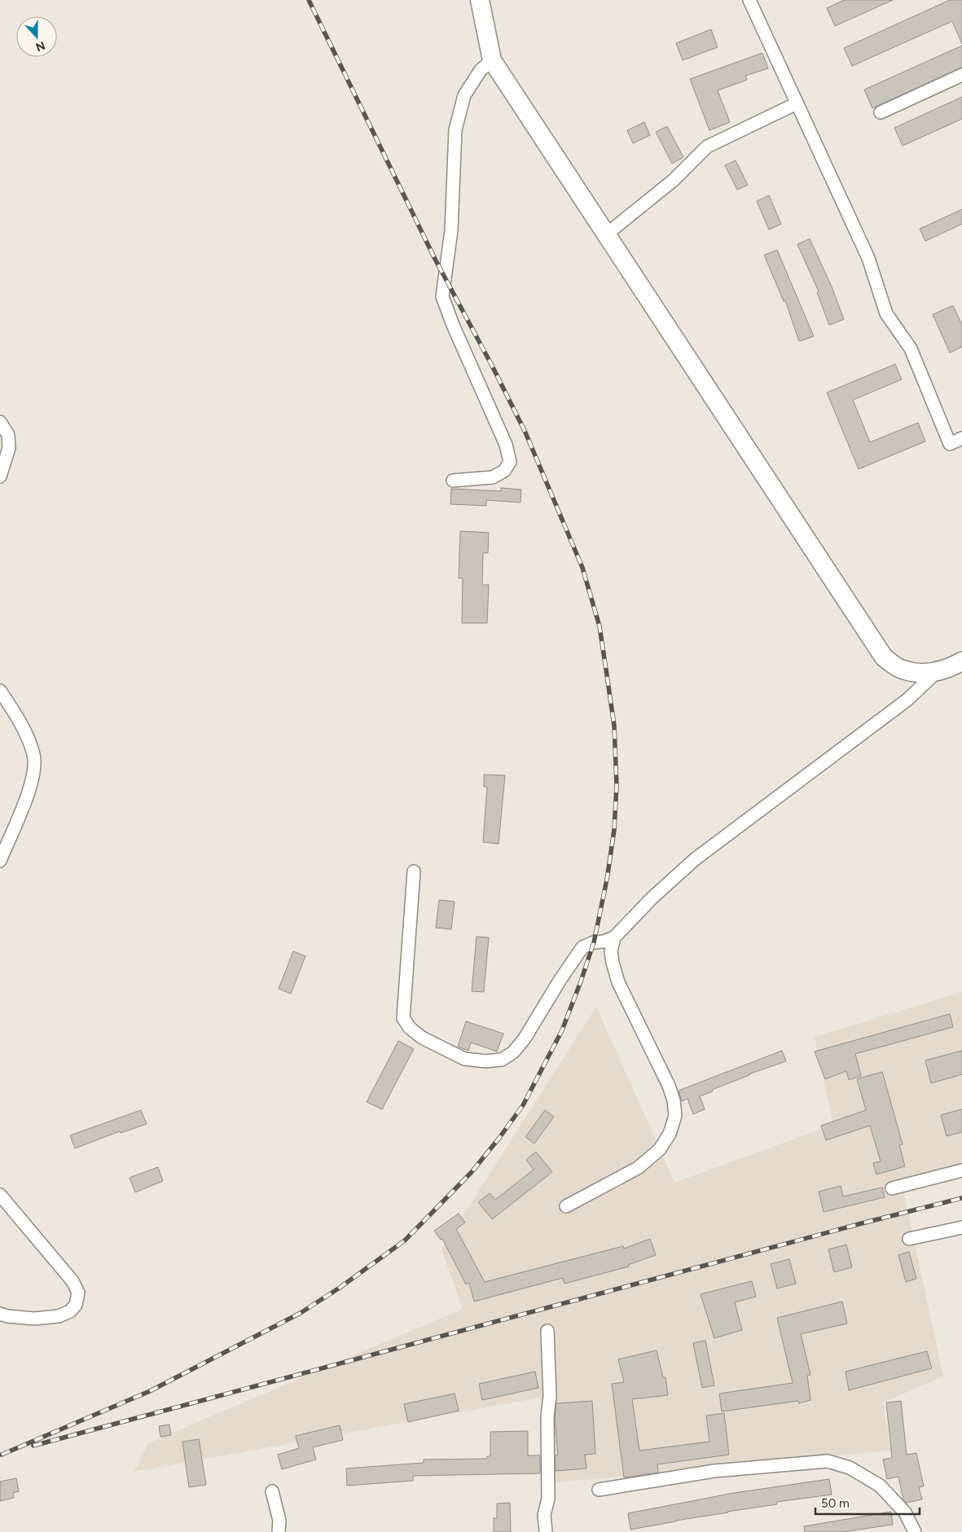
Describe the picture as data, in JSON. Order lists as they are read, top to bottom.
{
  "scale_bar": "50 m",
  "north": "bottom"
}
